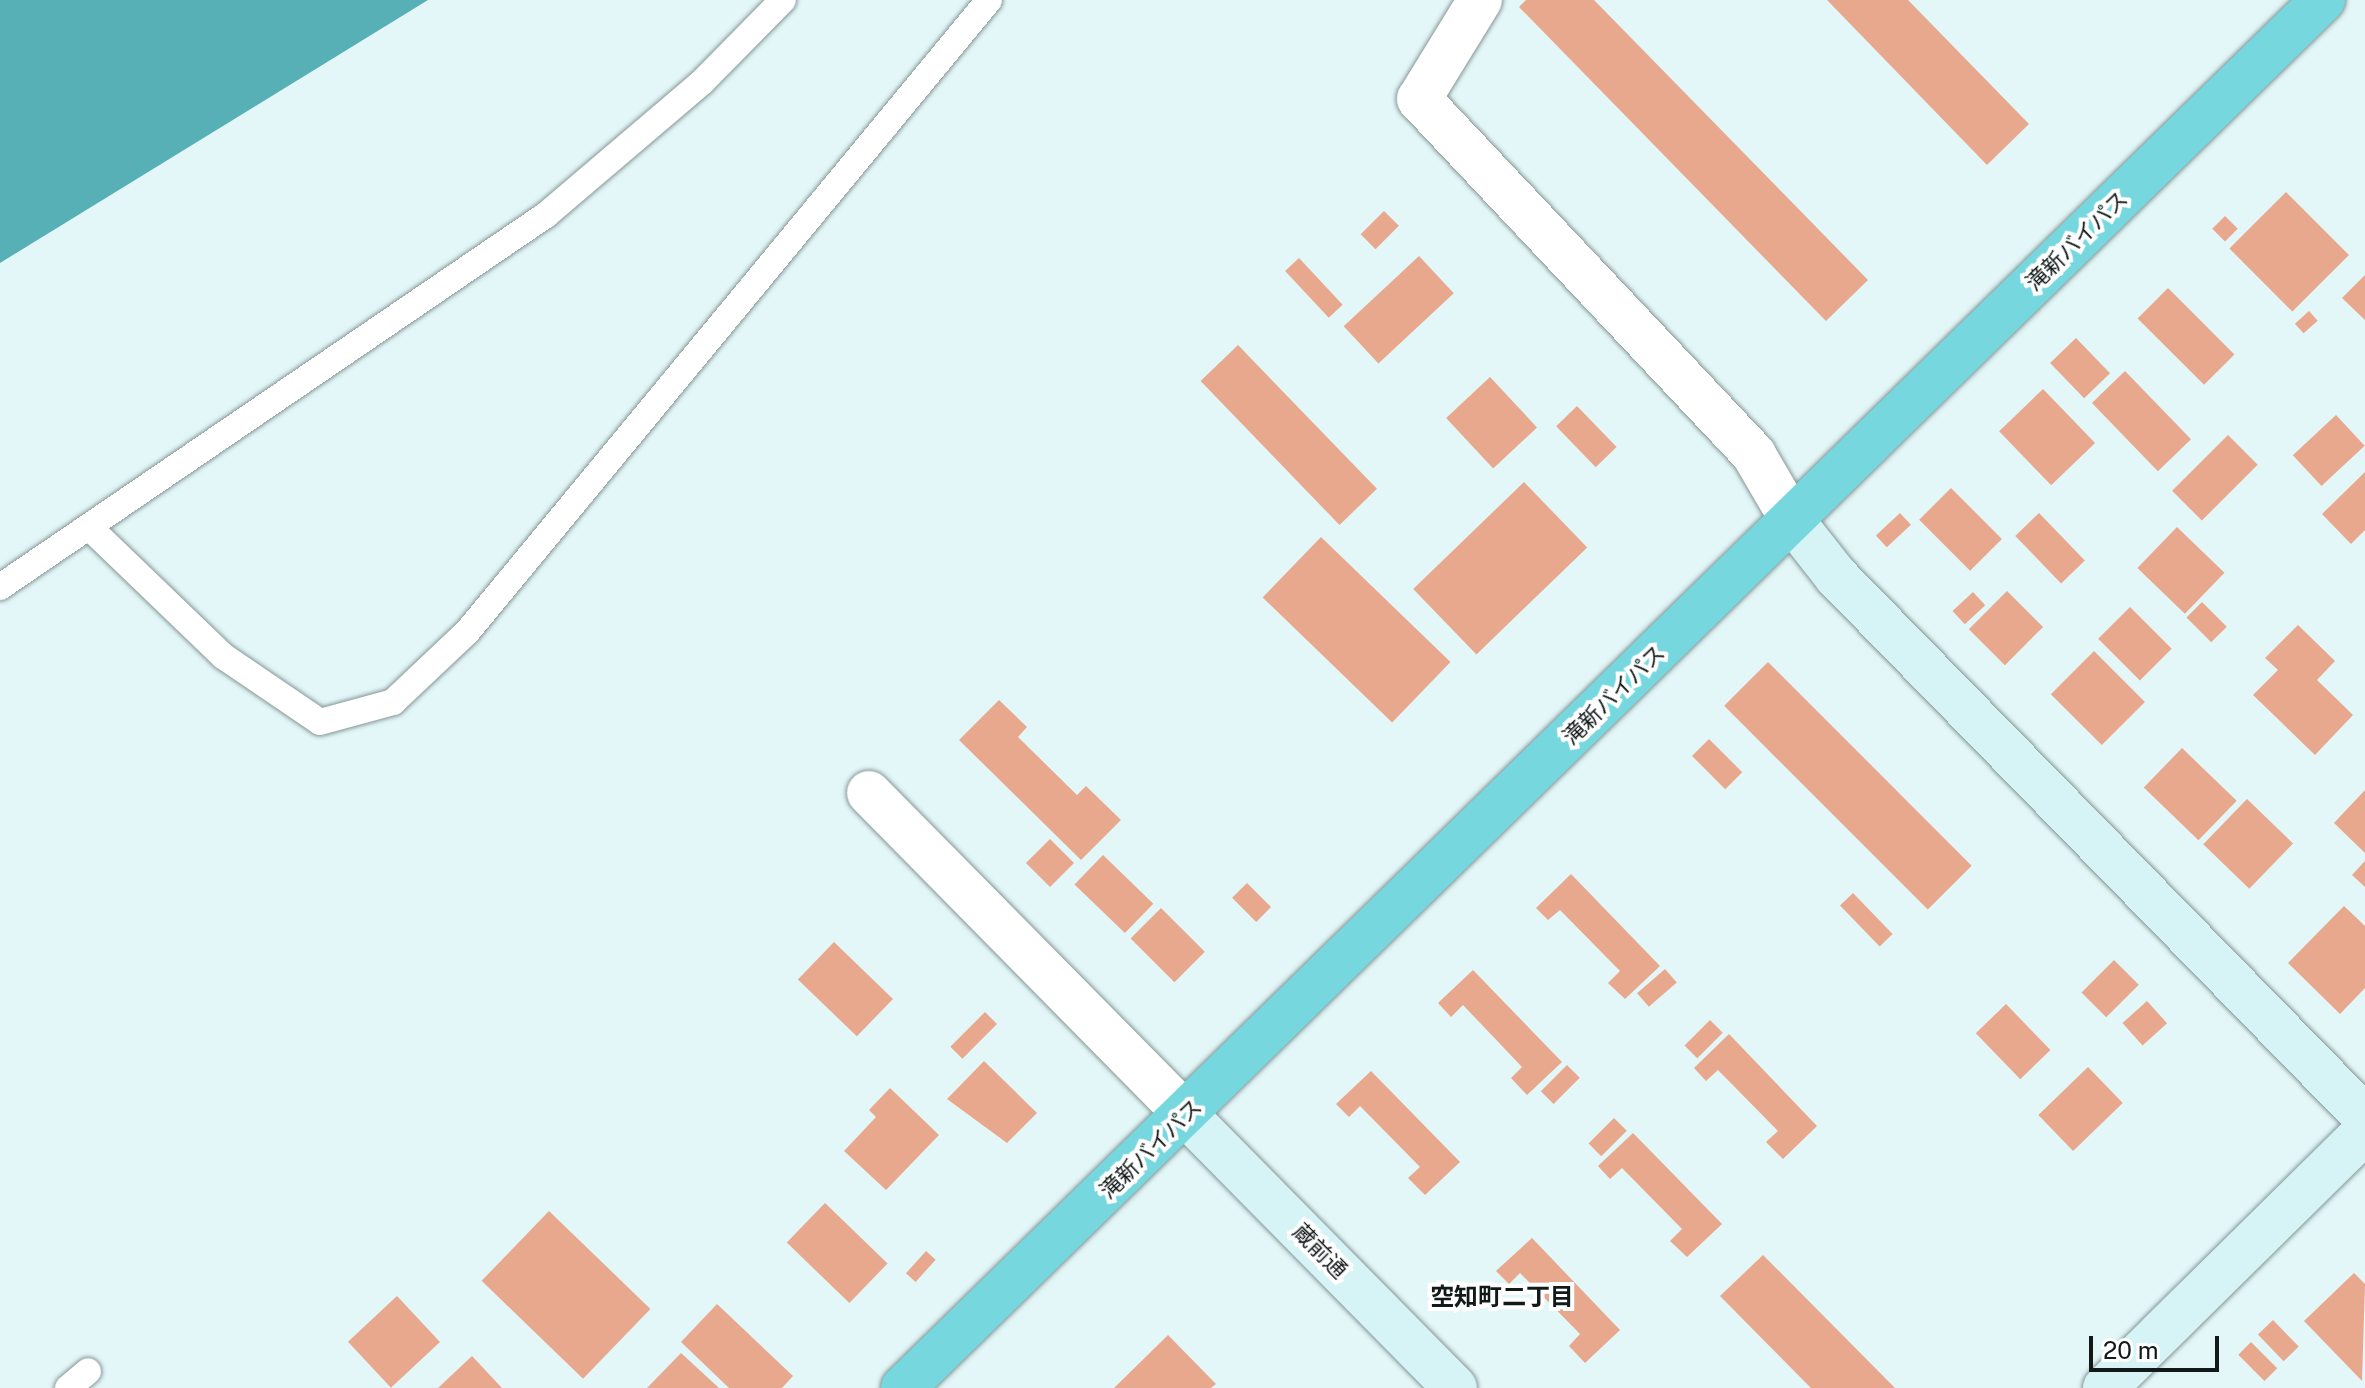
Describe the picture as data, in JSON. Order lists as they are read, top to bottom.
{
  "streets": {
    "highway": ["滝新バイパス"],
    "street": ["蔵前通"]
  },
  "crossings": [
    ["滝新バイパス", "蔵前通"]
  ],
  "districts": ["空知町二丁目"],
  "scale_bar": "20 m"
}
